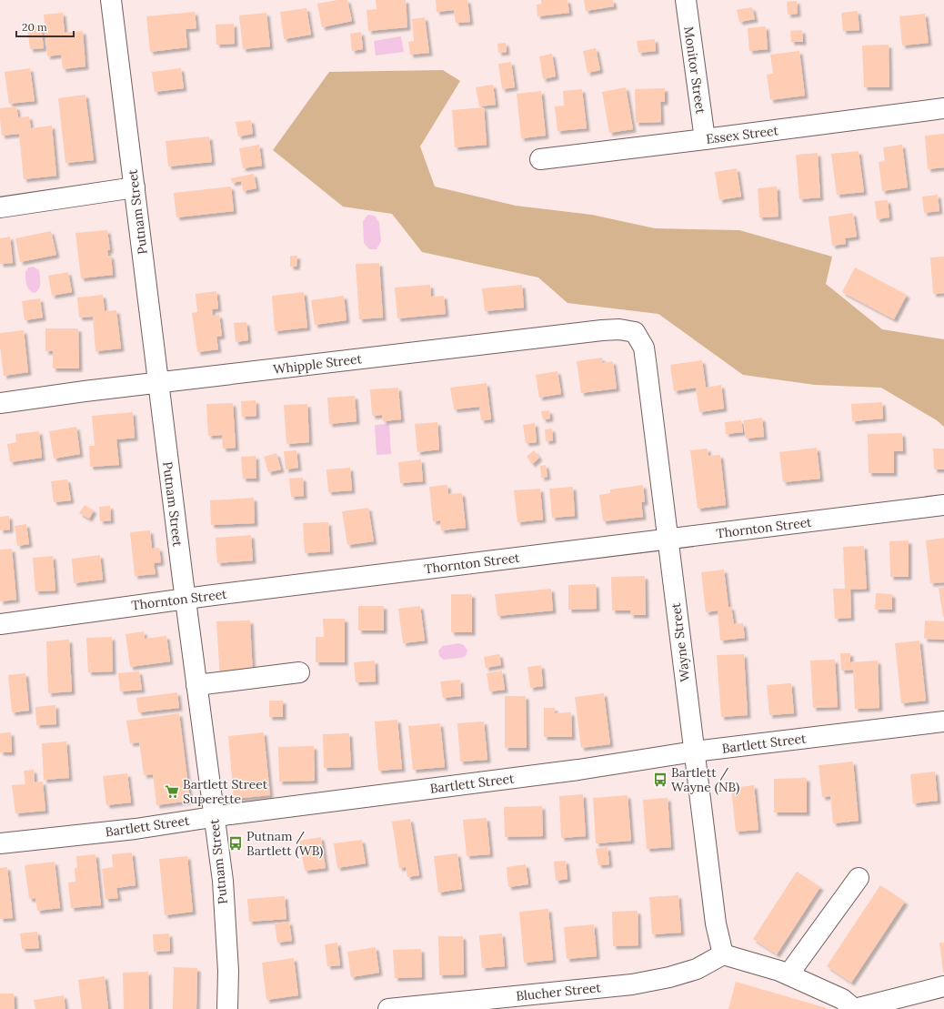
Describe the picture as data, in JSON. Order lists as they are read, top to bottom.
{
  "streets": {
    "street": [
      "Monitor Street",
      "Essex Street",
      "Putnam Street",
      "Whipple Street",
      "Thornton Street",
      "Wayne Street",
      "Bartlett Street",
      "Blucher Street"
    ]
  },
  "crossings": [
    ["Monitor Street", "Essex Street"],
    ["Putnam Street", "Whipple Street"],
    ["Putnam Street", "Thornton Street"],
    ["Putnam Street", "Bartlett Street"],
    ["Whipple Street", "Wayne Street"],
    ["Thornton Street", "Wayne Street"],
    ["Wayne Street", "Bartlett Street"],
    ["Wayne Street", "Blucher Street"]
  ],
  "places": {
    "bus stop": ["Bartlett / Wayne (NB)", "Putnam / Bartlett (WB)"],
    "supermarket": ["Bartlett Street Superette"]
  },
  "scale_bar": "20 m"
}
